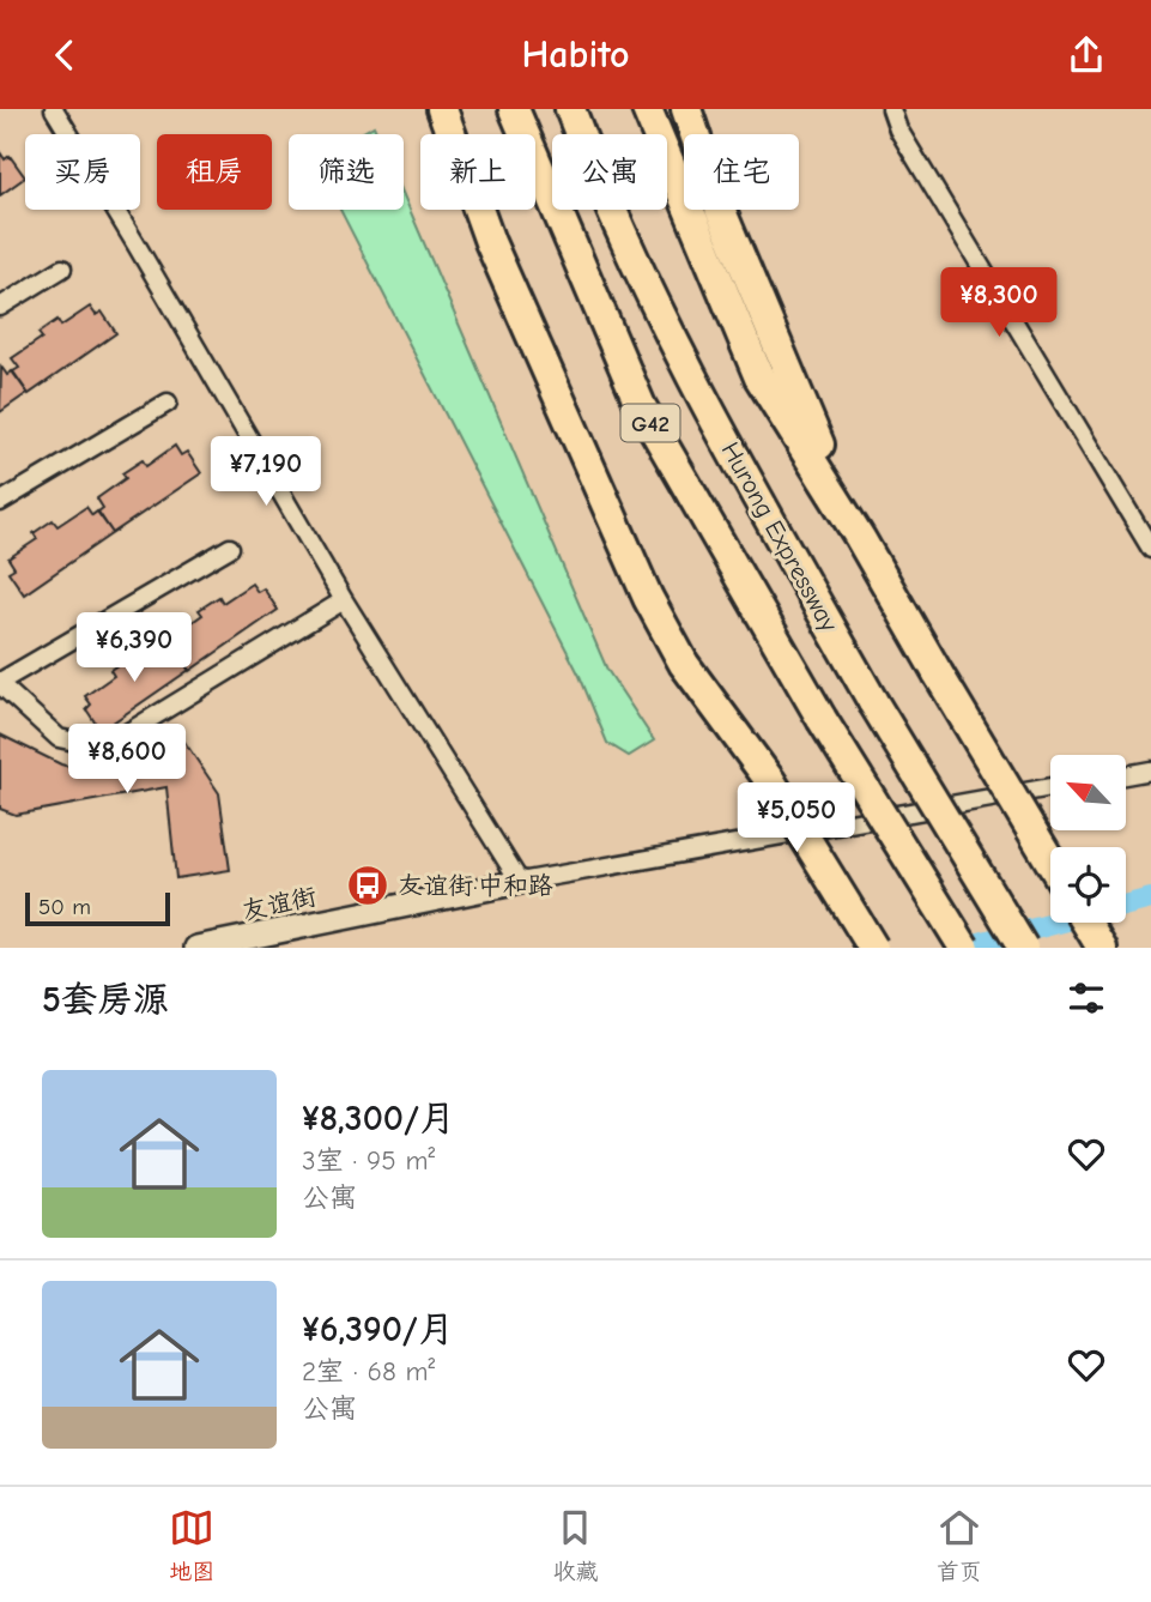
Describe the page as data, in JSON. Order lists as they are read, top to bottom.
{
  "streets": {
    "highway": ["G42", "Hurong Expressway"],
    "street": ["友谊街"]
  },
  "places": {
    "bus stop": ["友谊街·中和路"]
  },
  "scale_bar": "50 m",
  "north": "top left",
  "page": {
    "header": "Habito",
    "chip": [
      "买房",
      "租房",
      "筛选",
      "新上",
      "公寓",
      "住宅"
    ],
    "price": [
      "¥8,300",
      "¥7,190",
      "¥6,390",
      "¥8,600",
      "¥5,050"
    ],
    "scale": "50 m",
    "heading": "5套房源",
    "list": [
      {
        "name": "¥8,300/月",
        "note": "3室 · 95 m² · 公寓"
      },
      {
        "name": "¥6,390/月",
        "note": "2室 · 68 m² · 公寓"
      }
    ],
    "tabs": ["地图", "收藏", "首页"]
  }
}
